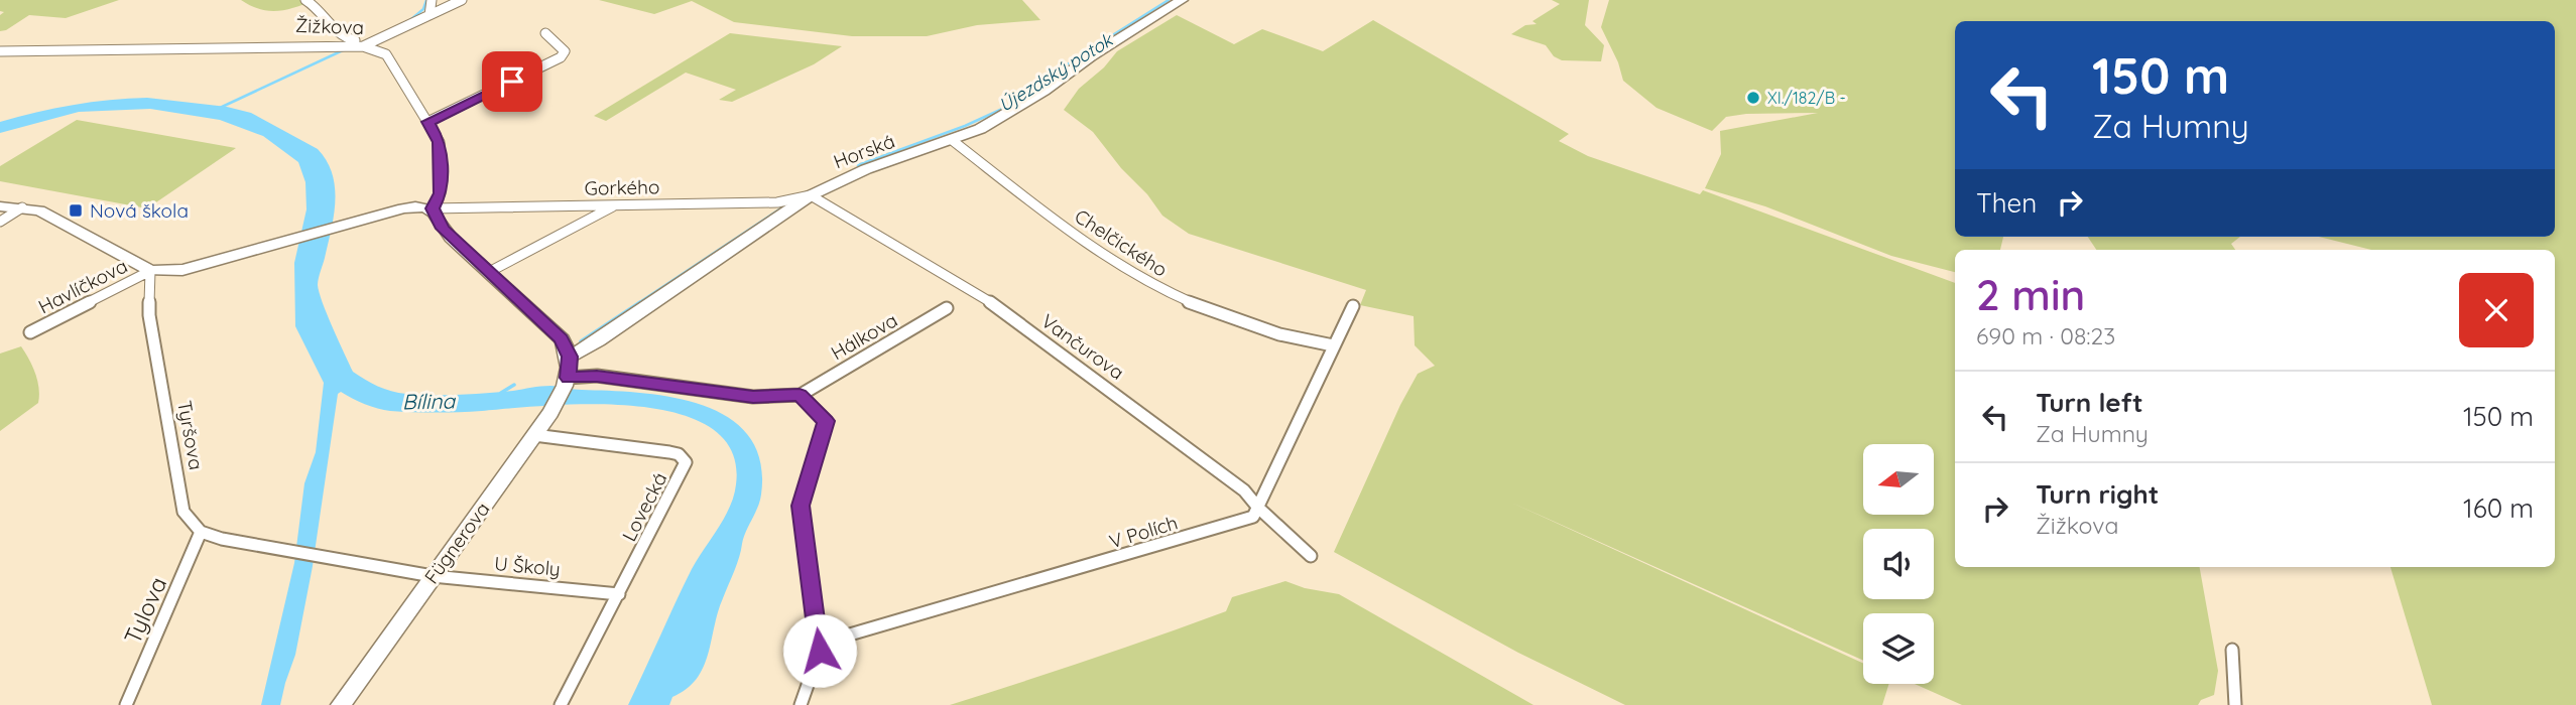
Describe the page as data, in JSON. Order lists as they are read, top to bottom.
{
  "streets": {
    "main road": ["Horská", "Fügnerova"],
    "street": [
      "Žižkova",
      "Gorkého",
      "Chelčického",
      "Havlíčkova",
      "Hálkova",
      "Vančurova",
      "Tyršova",
      "Lovecká",
      "V Polích",
      "U Školy",
      "Tylova"
    ]
  },
  "crossings": [
    ["Žižkova", "Gorkého"],
    ["Horská", "Gorkého"],
    ["Horská", "Chelčického"],
    ["Horská", "Vančurova"],
    ["Gorkého", "Vančurova"],
    ["Havlíčkova", "Tyršova"],
    ["Vančurova", "V Polích"],
    ["Tyršova", "Tylova"],
    ["Lovecká", "Fügnerova"],
    ["Lovecká", "U Školy"],
    ["Fügnerova", "U Školy"]
  ],
  "water": ["Újezdský potok", "Bílina"],
  "places": {
    "other": ["XI./182/B -"],
    "transit": ["Nová škola"]
  },
  "north": "left",
  "page": {
    "turn": ["150 m", "Za Humny"],
    "then": "Then",
    "heading": ["2 min", "690 m · 08:23"],
    "list": [
      {
        "name": "Turn left",
        "note": "Za Humny",
        "value": "150 m"
      },
      {
        "name": "Turn right",
        "note": "Žižkova",
        "value": "160 m"
      }
    ]
  }
}
